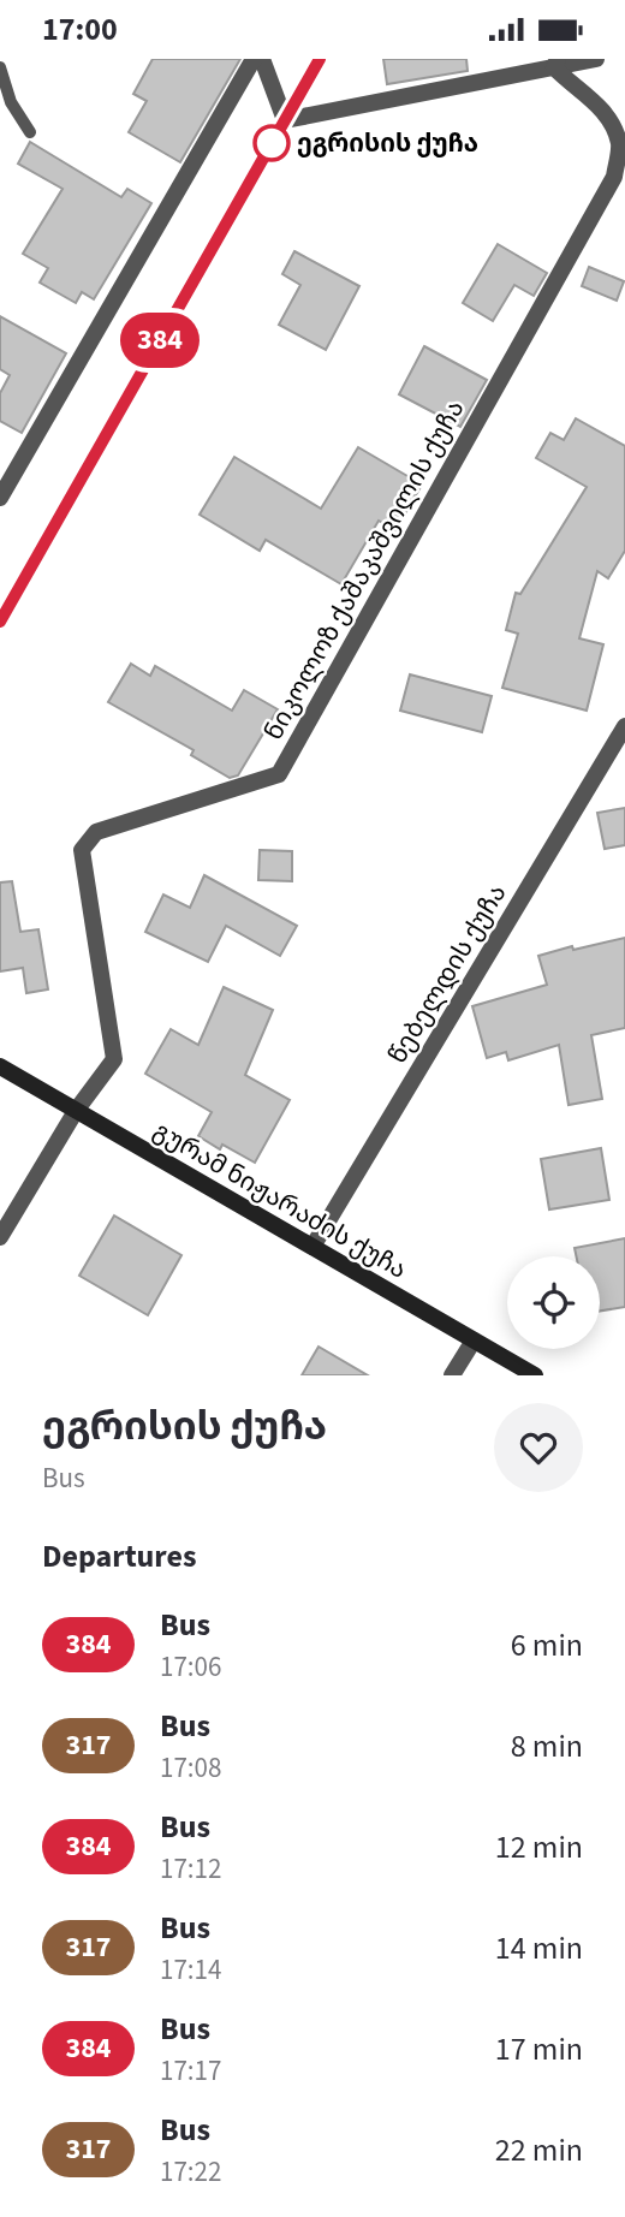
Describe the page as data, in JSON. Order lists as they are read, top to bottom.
{
  "streets": {
    "street": ["ნიკოლოზ ქაშაკაშვილის ქუჩა", "წებელდის ქუჩა", "გურამ ნიჟარაძის ქუჩა"]
  },
  "crossings": [
    ["ნიკოლოზ ქაშაკაშვილის ქუჩა", "გურამ ნიჟარაძის ქუჩა"],
    ["წებელდის ქუჩა", "გურამ ნიჟარაძის ქუჩა"]
  ],
  "places": ["ეგრისის ქუჩა"],
  "lines": ["bus line 384"],
  "page": {
    "status": "17:00",
    "on_map": "384",
    "heading": [
      ["ეგრისის ქუჩა", "Bus"],
      "Departures"
    ],
    "list": [
      {
        "mark": "384",
        "name": "Bus",
        "note": "17:06",
        "value": "6 min"
      },
      {
        "mark": "317",
        "name": "Bus",
        "note": "17:08",
        "value": "8 min"
      },
      {
        "mark": "384",
        "name": "Bus",
        "note": "17:12",
        "value": "12 min"
      },
      {
        "mark": "317",
        "name": "Bus",
        "note": "17:14",
        "value": "14 min"
      },
      {
        "mark": "384",
        "name": "Bus",
        "note": "17:17",
        "value": "17 min"
      },
      {
        "mark": "317",
        "name": "Bus",
        "note": "17:22",
        "value": "22 min"
      }
    ]
  }
}
